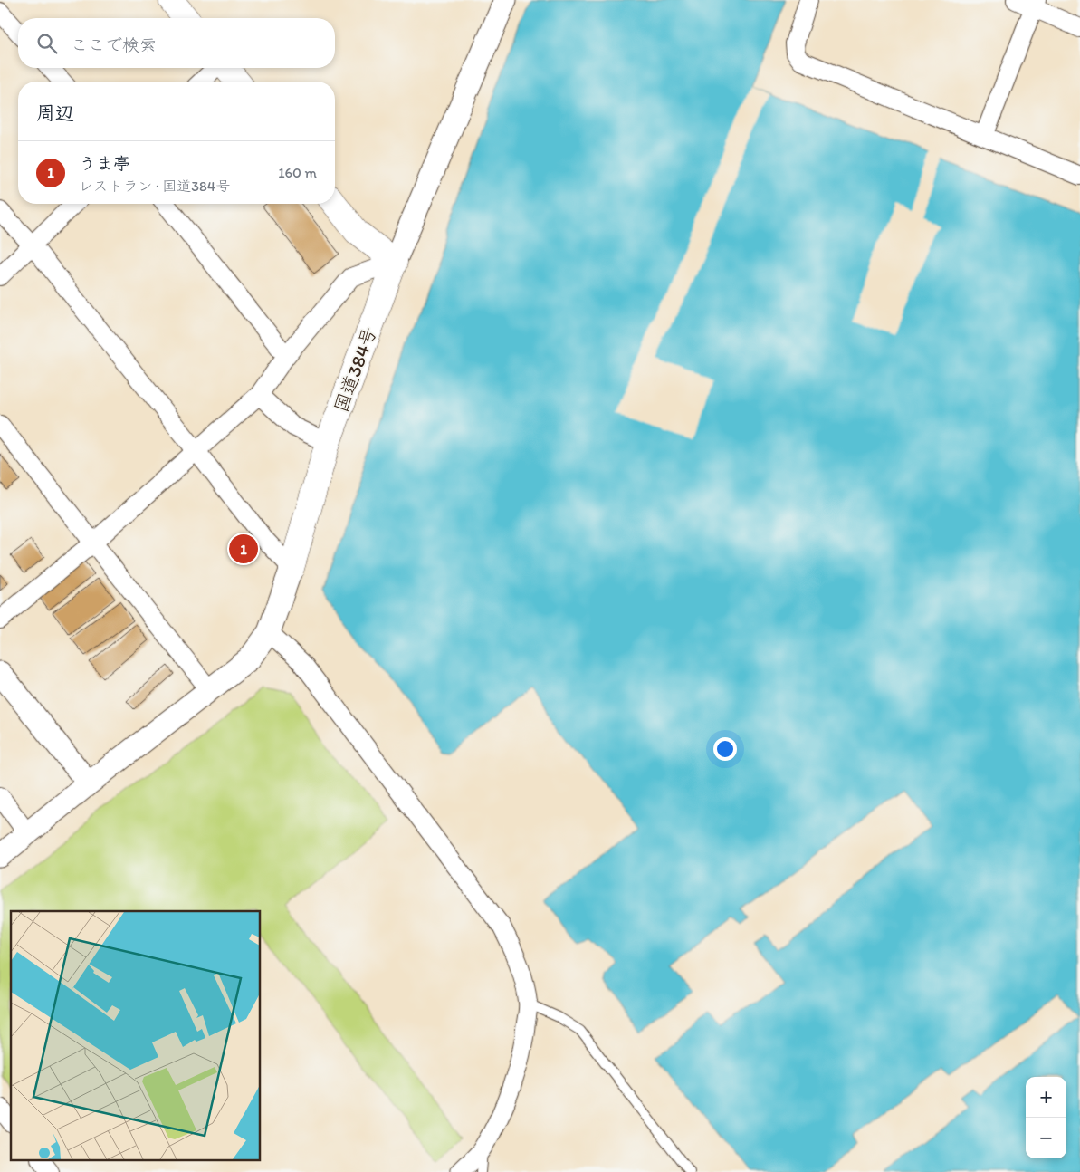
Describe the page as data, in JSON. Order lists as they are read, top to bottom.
{
  "streets": {
    "highway": ["国道384号"]
  },
  "page": {
    "search": "ここで検索",
    "heading": "周辺",
    "list": [
      {
        "mark": "1",
        "name": "うま亭",
        "note": "レストラン · 国道384号",
        "value": "160 m"
      }
    ],
    "pins": "1",
    "map_buttons": ["+", "−"]
  }
}
